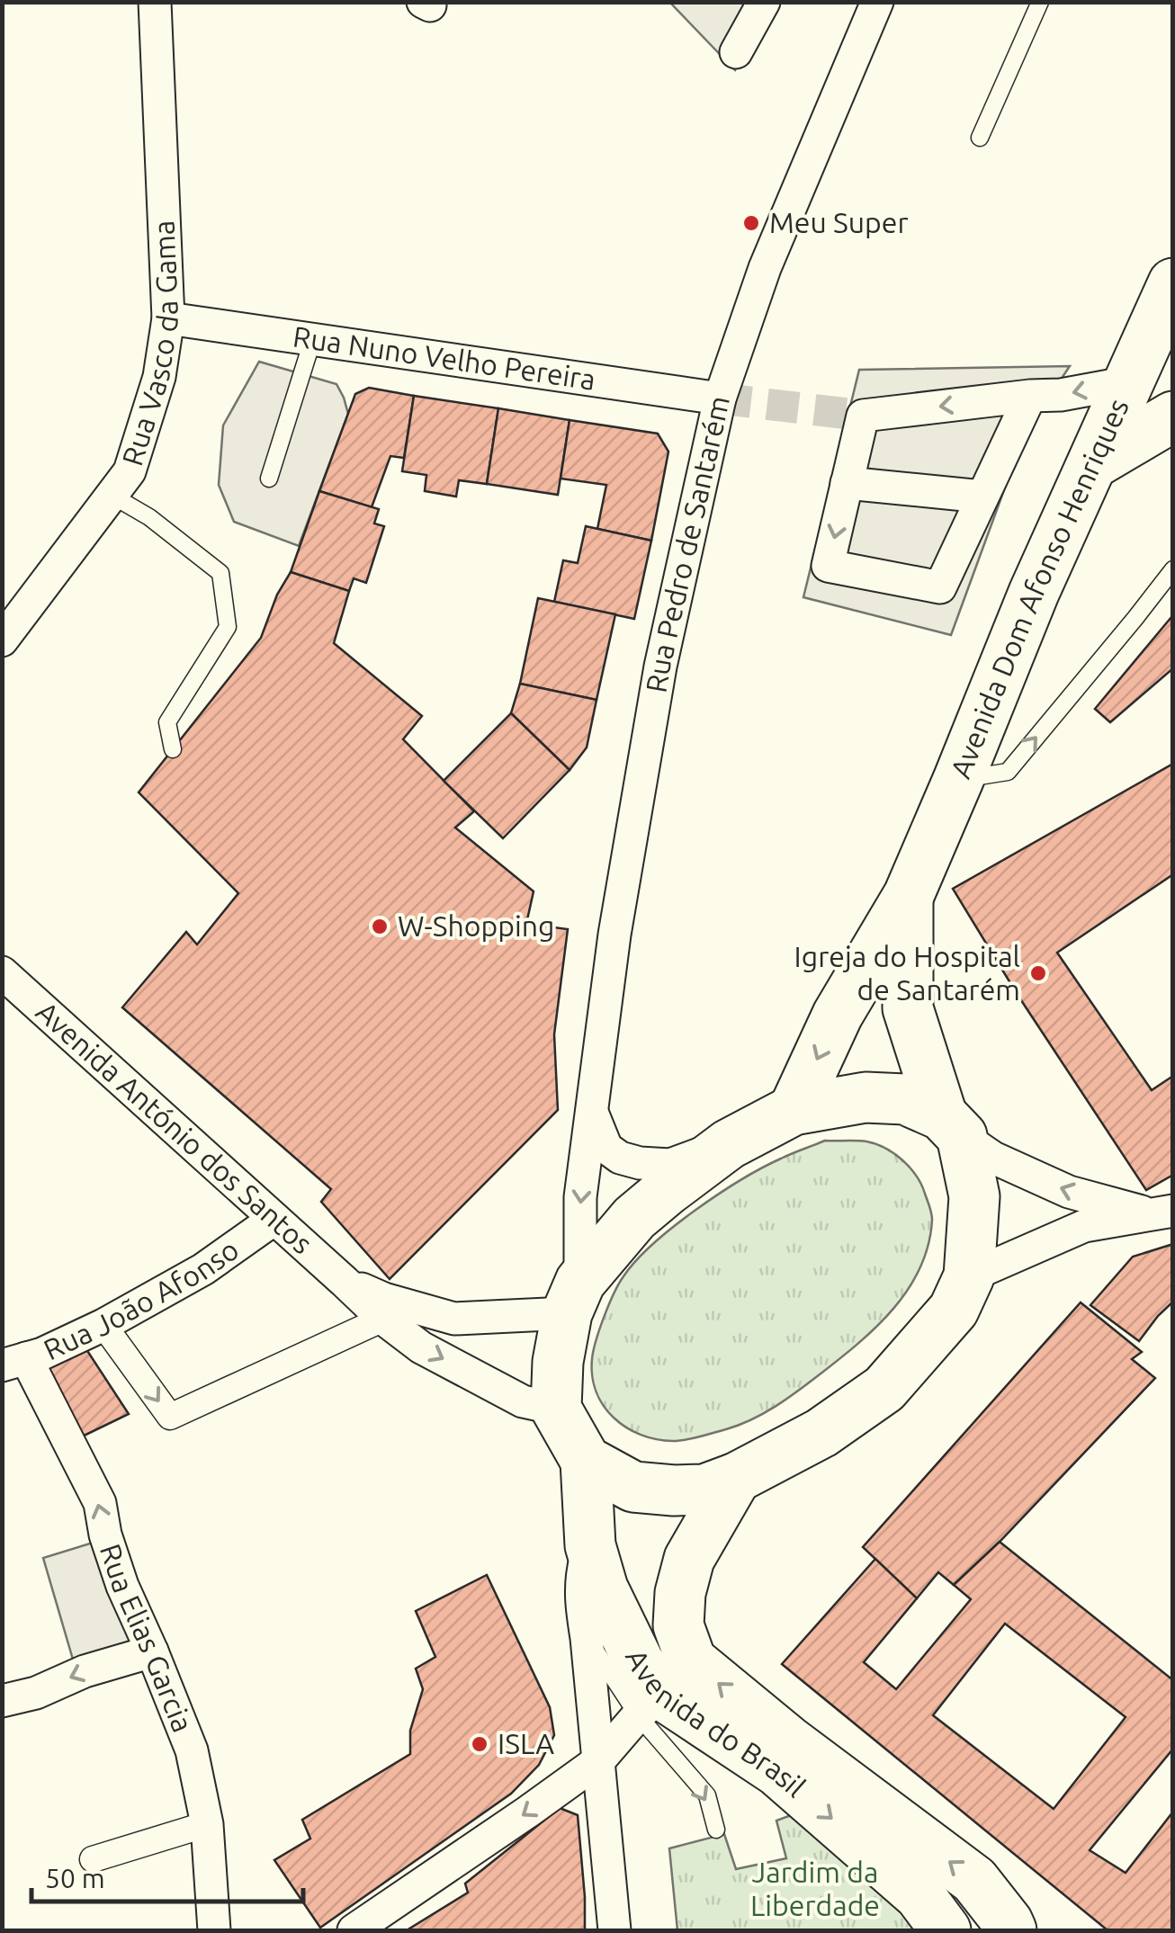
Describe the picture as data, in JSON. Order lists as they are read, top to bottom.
{
  "streets": {
    "main road": ["Avenida Dom Afonso Henriques", "Avenida do Brasil"],
    "street": [
      "Rua Vasco da Gama",
      "Rua Nuno Velho Pereira",
      "Rua Pedro de Santarém",
      "Avenida António dos Santos",
      "Rua João Afonso",
      "Rua Elias Garcia"
    ]
  },
  "crossings": [
    ["Rua Vasco da Gama", "Rua Nuno Velho Pereira"],
    ["Rua Nuno Velho Pereira", "Rua Pedro de Santarém"],
    ["Rua Pedro de Santarém", "Avenida António dos Santos"],
    ["Avenida António dos Santos", "Rua João Afonso"],
    ["Rua João Afonso", "Rua Elias Garcia"]
  ],
  "one_way": ["Rua Elias Garcia"],
  "parks": ["Jardim da Liberdade"],
  "places": [
    "Meu Super",
    "W-Shopping",
    "Igreja do Hospital de Santarém",
    "ISLA"
  ],
  "scale_bar": "50 m"
}
